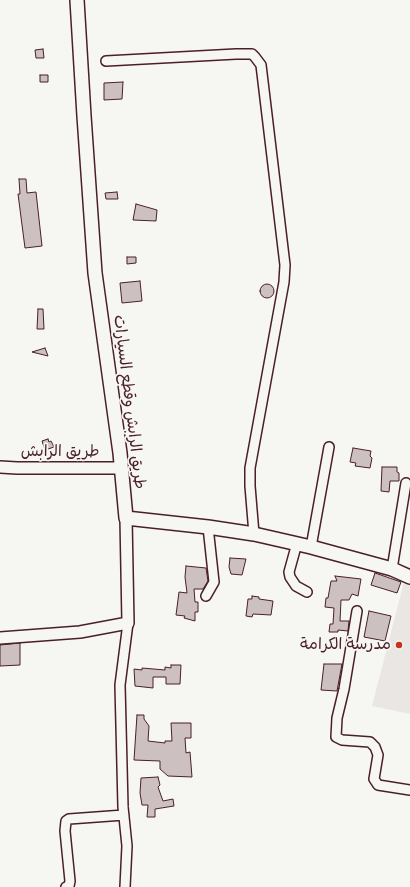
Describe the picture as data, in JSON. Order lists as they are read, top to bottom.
{
  "streets": {
    "main road": ["طريق الرابش وقطع السيارات"],
    "street": ["طريق الرابش"]
  },
  "crossings": [
    ["طريق الرابش وقطع السيارات", "طريق الرابش"]
  ],
  "places": ["مدرسة الكرامة"]
}
